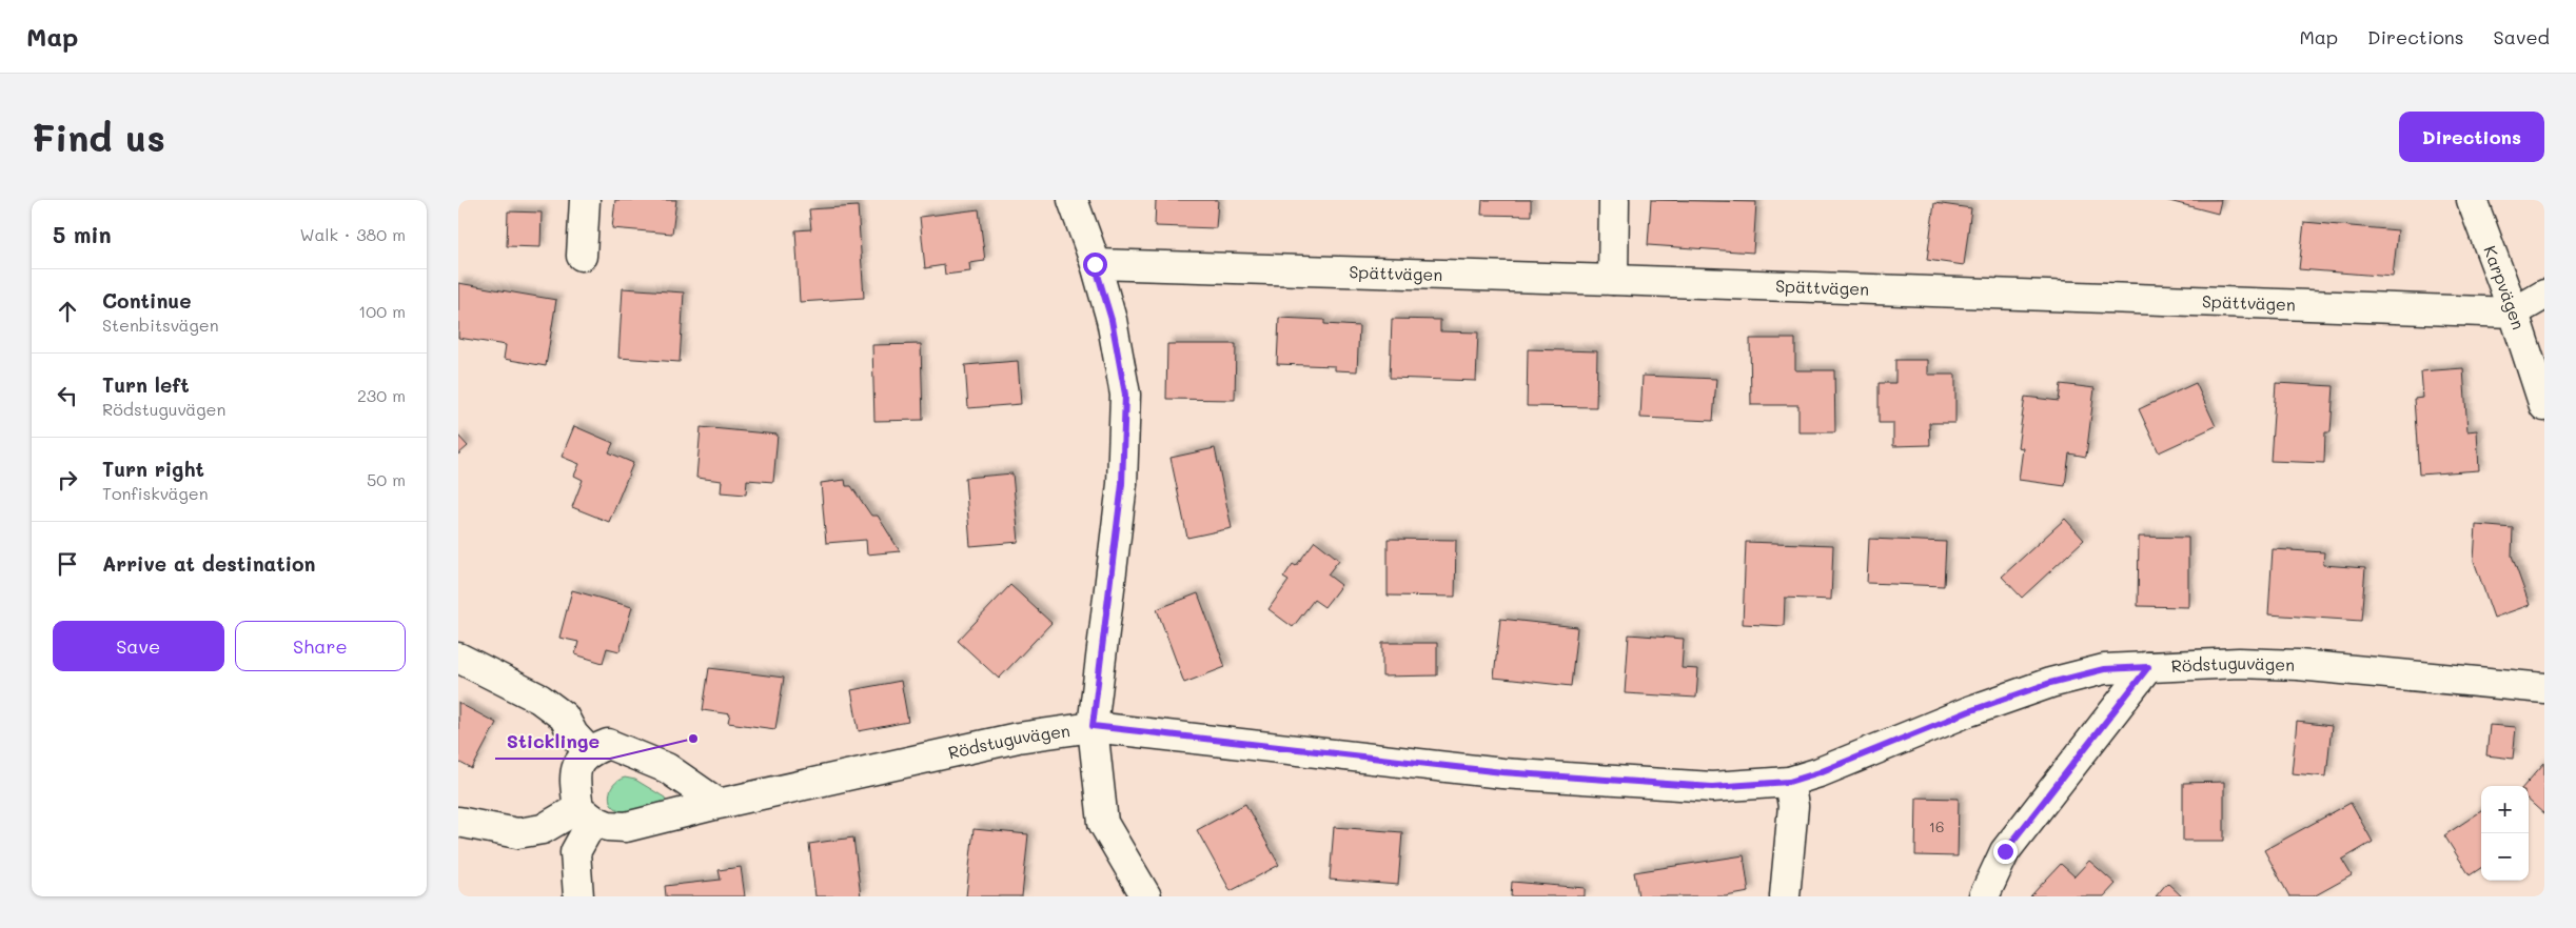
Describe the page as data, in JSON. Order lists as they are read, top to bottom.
{
  "streets": {
    "street": ["Spättvägen", "Karpvägen", "Rödstuguvägen"]
  },
  "crossings": [
    ["Spättvägen", "Karpvägen"]
  ],
  "places": ["Sticklinge"],
  "house_numbers": ["16"],
  "page": {
    "header": "Map",
    "nav": ["Map", "Directions", "Saved"],
    "buttons": [
      "Directions",
      ["Save", "Share"]
    ],
    "title": "Find us",
    "heading": ["5 min", "Walk · 380 m"],
    "list": [
      ["Continue", "Stenbitsvägen", "100 m"],
      ["Turn left", "Rödstuguvägen", "230 m"],
      ["Turn right", "Tonfiskvägen", "50 m"],
      "Arrive at destination"
    ],
    "map_buttons": ["+", "−"]
  }
}
